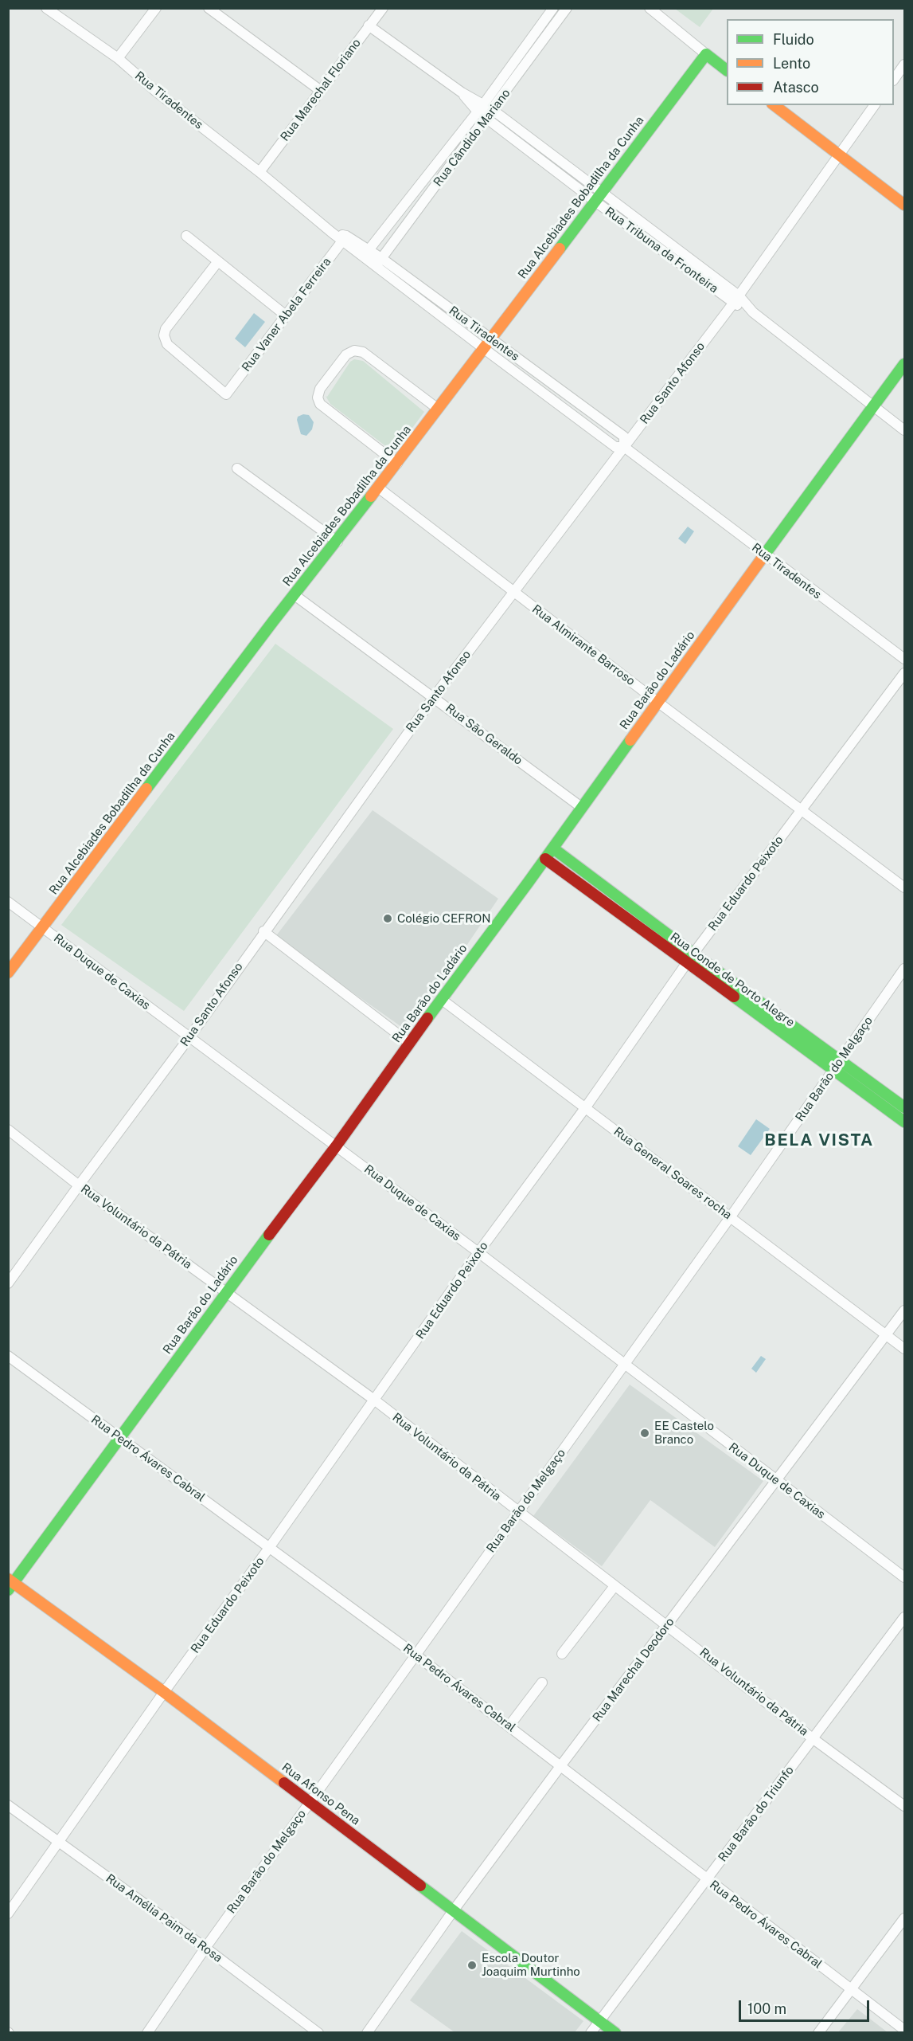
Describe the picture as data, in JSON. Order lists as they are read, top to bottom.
{
  "streets": {
    "main road": [
      "Rua Alcebiades Bobadilha da Cunha",
      "Rua Barão do Ladário",
      "Rua Conde de Porto Alegre",
      "Rua Afonso Pena"
    ],
    "street": [
      "Rua Marechal Floriano",
      "Rua Tiradentes",
      "Rua Cândido Mariano",
      "Rua Tribuna da Fronteira",
      "Rua Vaner Abela Ferreira",
      "Rua Santo Afonso",
      "Rua Almirante Barroso",
      "Rua São Geraldo",
      "Rua Eduardo Peixoto",
      "Rua Duque de Caxias",
      "Rua Barão do Melgaço",
      "Rua General Soares rocha",
      "Rua Voluntário da Pátria",
      "Rua Pedro Ávares Cabral",
      "Rua Marechal Deodoro",
      "Rua Barão do Triunfo",
      "Rua Amélia Paim da Rosa"
    ]
  },
  "crossings": [
    ["Rua Marechal Floriano", "Rua Tiradentes"],
    ["Rua Marechal Floriano", "Rua Tribuna da Fronteira"],
    ["Rua Tiradentes", "Rua Cândido Mariano"],
    ["Rua Tiradentes", "Rua Alcebiades Bobadilha da Cunha"],
    ["Rua Tiradentes", "Rua Vaner Abela Ferreira"],
    ["Rua Tiradentes", "Rua Santo Afonso"],
    ["Rua Tiradentes", "Rua Barão do Ladário"],
    ["Rua Cândido Mariano", "Rua Tribuna da Fronteira"],
    ["Rua Alcebiades Bobadilha da Cunha", "Rua Tribuna da Fronteira"],
    ["Rua Alcebiades Bobadilha da Cunha", "Rua Almirante Barroso"],
    ["Rua Alcebiades Bobadilha da Cunha", "Rua São Geraldo"],
    ["Rua Alcebiades Bobadilha da Cunha", "Rua Duque de Caxias"],
    ["Rua Tribuna da Fronteira", "Rua Santo Afonso"],
    ["Rua Tribuna da Fronteira", "Rua Barão do Ladário"],
    ["Rua Santo Afonso", "Rua Almirante Barroso"],
    ["Rua Santo Afonso", "Rua São Geraldo"],
    ["Rua Santo Afonso", "Rua Duque de Caxias"],
    ["Rua Santo Afonso", "Rua Voluntário da Pátria"],
    ["Rua Almirante Barroso", "Rua Barão do Ladário"],
    ["Rua Almirante Barroso", "Rua Eduardo Peixoto"],
    ["Rua Barão do Ladário", "Rua São Geraldo"],
    ["Rua Barão do Ladário", "Rua Duque de Caxias"],
    ["Rua Barão do Ladário", "Rua Conde de Porto Alegre"],
    ["Rua Barão do Ladário", "Rua General Soares rocha"],
    ["Rua Barão do Ladário", "Rua Voluntário da Pátria"],
    ["Rua Barão do Ladário", "Rua Pedro Ávares Cabral"],
    ["Rua Barão do Ladário", "Rua Afonso Pena"],
    ["Rua Eduardo Peixoto", "Rua Duque de Caxias"],
    ["Rua Eduardo Peixoto", "Rua Conde de Porto Alegre"],
    ["Rua Eduardo Peixoto", "Rua General Soares rocha"],
    ["Rua Eduardo Peixoto", "Rua Voluntário da Pátria"],
    ["Rua Eduardo Peixoto", "Rua Pedro Ávares Cabral"],
    ["Rua Eduardo Peixoto", "Rua Afonso Pena"],
    ["Rua Eduardo Peixoto", "Rua Amélia Paim da Rosa"],
    ["Rua Duque de Caxias", "Rua Barão do Melgaço"],
    ["Rua Duque de Caxias", "Rua Marechal Deodoro"],
    ["Rua Conde de Porto Alegre", "Rua Barão do Melgaço"],
    ["Rua Barão do Melgaço", "Rua General Soares rocha"],
    ["Rua Barão do Melgaço", "Rua Voluntário da Pátria"],
    ["Rua Barão do Melgaço", "Rua Pedro Ávares Cabral"],
    ["Rua Barão do Melgaço", "Rua Afonso Pena"],
    ["Rua Barão do Melgaço", "Rua Amélia Paim da Rosa"],
    ["Rua General Soares rocha", "Rua Marechal Deodoro"],
    ["Rua Voluntário da Pátria", "Rua Marechal Deodoro"],
    ["Rua Voluntário da Pátria", "Rua Barão do Triunfo"],
    ["Rua Pedro Ávares Cabral", "Rua Marechal Deodoro"],
    ["Rua Pedro Ávares Cabral", "Rua Barão do Triunfo"],
    ["Rua Marechal Deodoro", "Rua Afonso Pena"],
    ["Rua Afonso Pena", "Rua Barão do Triunfo"]
  ],
  "districts": ["BELA VISTA"],
  "places": ["Colégio CEFRON", "EE Castelo Branco", "Escola Doutor Joaquim Murtinho"],
  "legend": ["Fluido", "Lento", "Atasco"],
  "scale_bar": "100 m"
}
